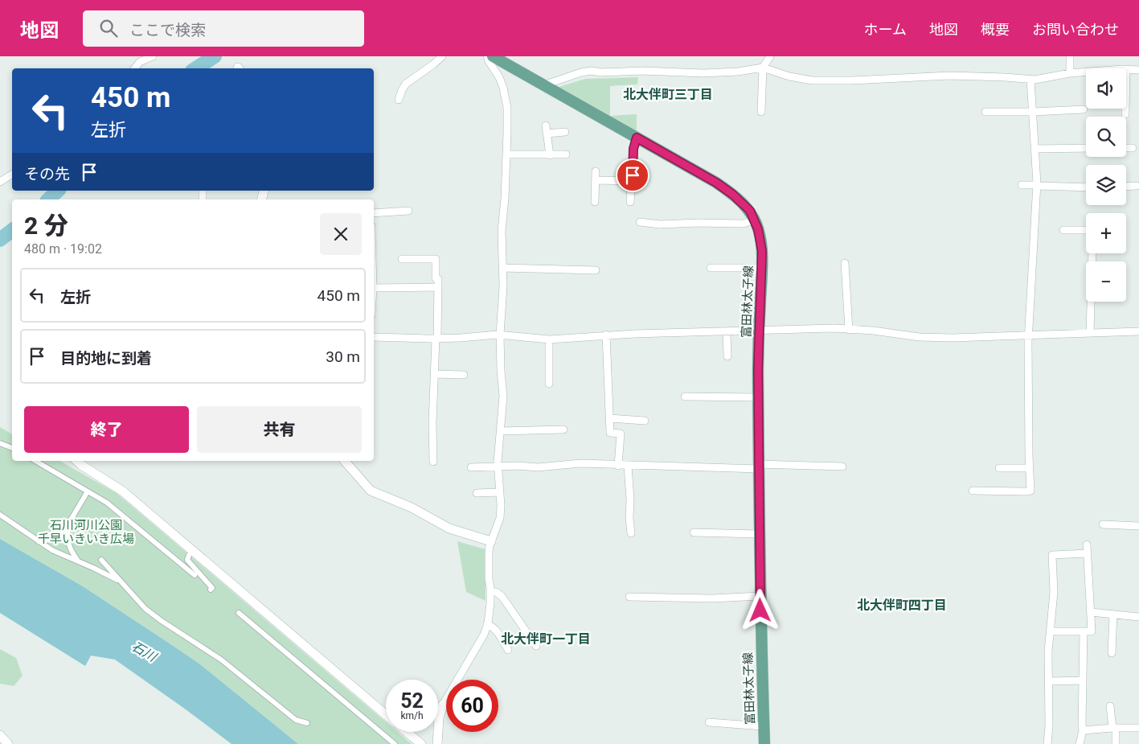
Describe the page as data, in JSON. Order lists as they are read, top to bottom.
{
  "streets": {
    "main road": ["富田林太子線"]
  },
  "districts": ["北大伴町三丁目", "北大伴町四丁目", "北大伴町一丁目"],
  "water": ["石川"],
  "parks": ["石川河川公園 千早いきいき広場"],
  "page": {
    "header": "地図",
    "search": "ここで検索",
    "nav": [
      "ホーム",
      "地図",
      "概要",
      "お問い合わせ"
    ],
    "map_buttons": ["+", "−"],
    "turn": ["450 m", "左折"],
    "then": "その先",
    "heading": ["2 分", "480 m · 19:02"],
    "list": [
      {
        "name": "左折",
        "value": "450 m"
      },
      {
        "name": "目的地に到着",
        "value": "30 m"
      }
    ],
    "buttons": ["終了", "共有"],
    "speed": "52 km/h",
    "limit": "60"
  }
}
